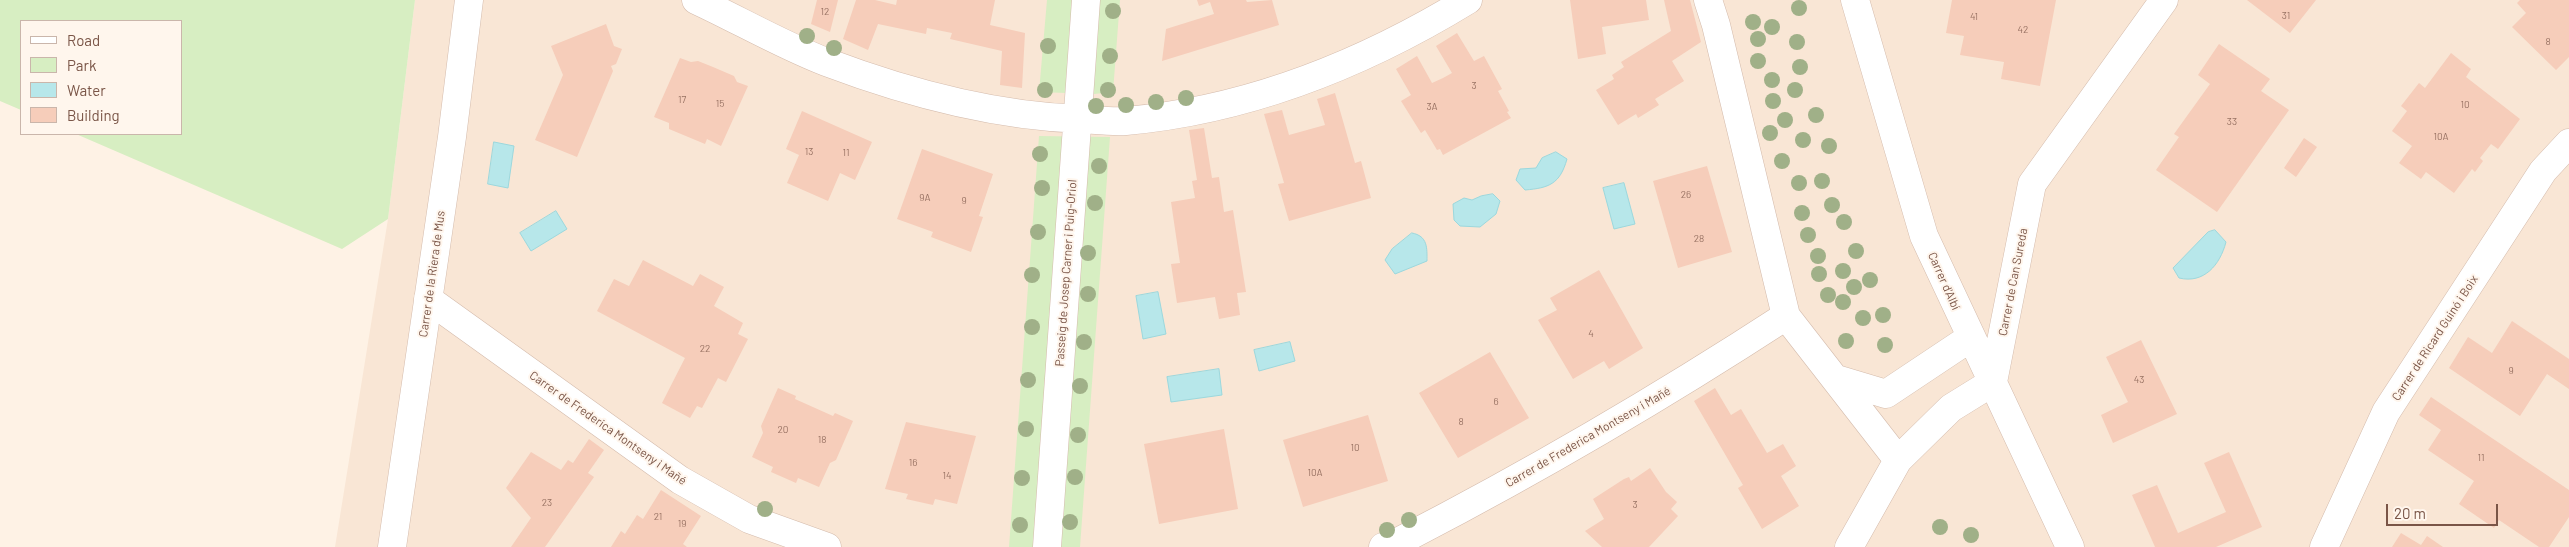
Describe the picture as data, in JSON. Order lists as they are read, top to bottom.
{
  "streets": {
    "street": [
      "Passeig de Josep Carner i Puig-Oriol",
      "Carrer de la Riera de Mus",
      "Carrer d'Albí",
      "Carrer de Can Sureda",
      "Carrer de Ricard Guinó i Boix",
      "Carrer de Frederica Montseny i Mañé"
    ]
  },
  "crossings": [
    ["Carrer de la Riera de Mus", "Carrer de Frederica Montseny i Mañé"],
    ["Carrer d'Albí", "Carrer de Can Sureda"]
  ],
  "house_numbers": [
    "12",
    "31",
    "41",
    "42",
    "8",
    "3",
    "17",
    "15",
    "10",
    "3A",
    "33",
    "10A",
    "13",
    "11",
    "26",
    "9A",
    "9",
    "28",
    "4",
    "22",
    "9",
    "43",
    "6",
    "8",
    "20",
    "18",
    "10",
    "11",
    "16",
    "10A",
    "14",
    "23",
    "3",
    "21",
    "19"
  ],
  "legend": [
    "Road",
    "Park",
    "Water",
    "Building"
  ],
  "scale_bar": "20 m"
}
